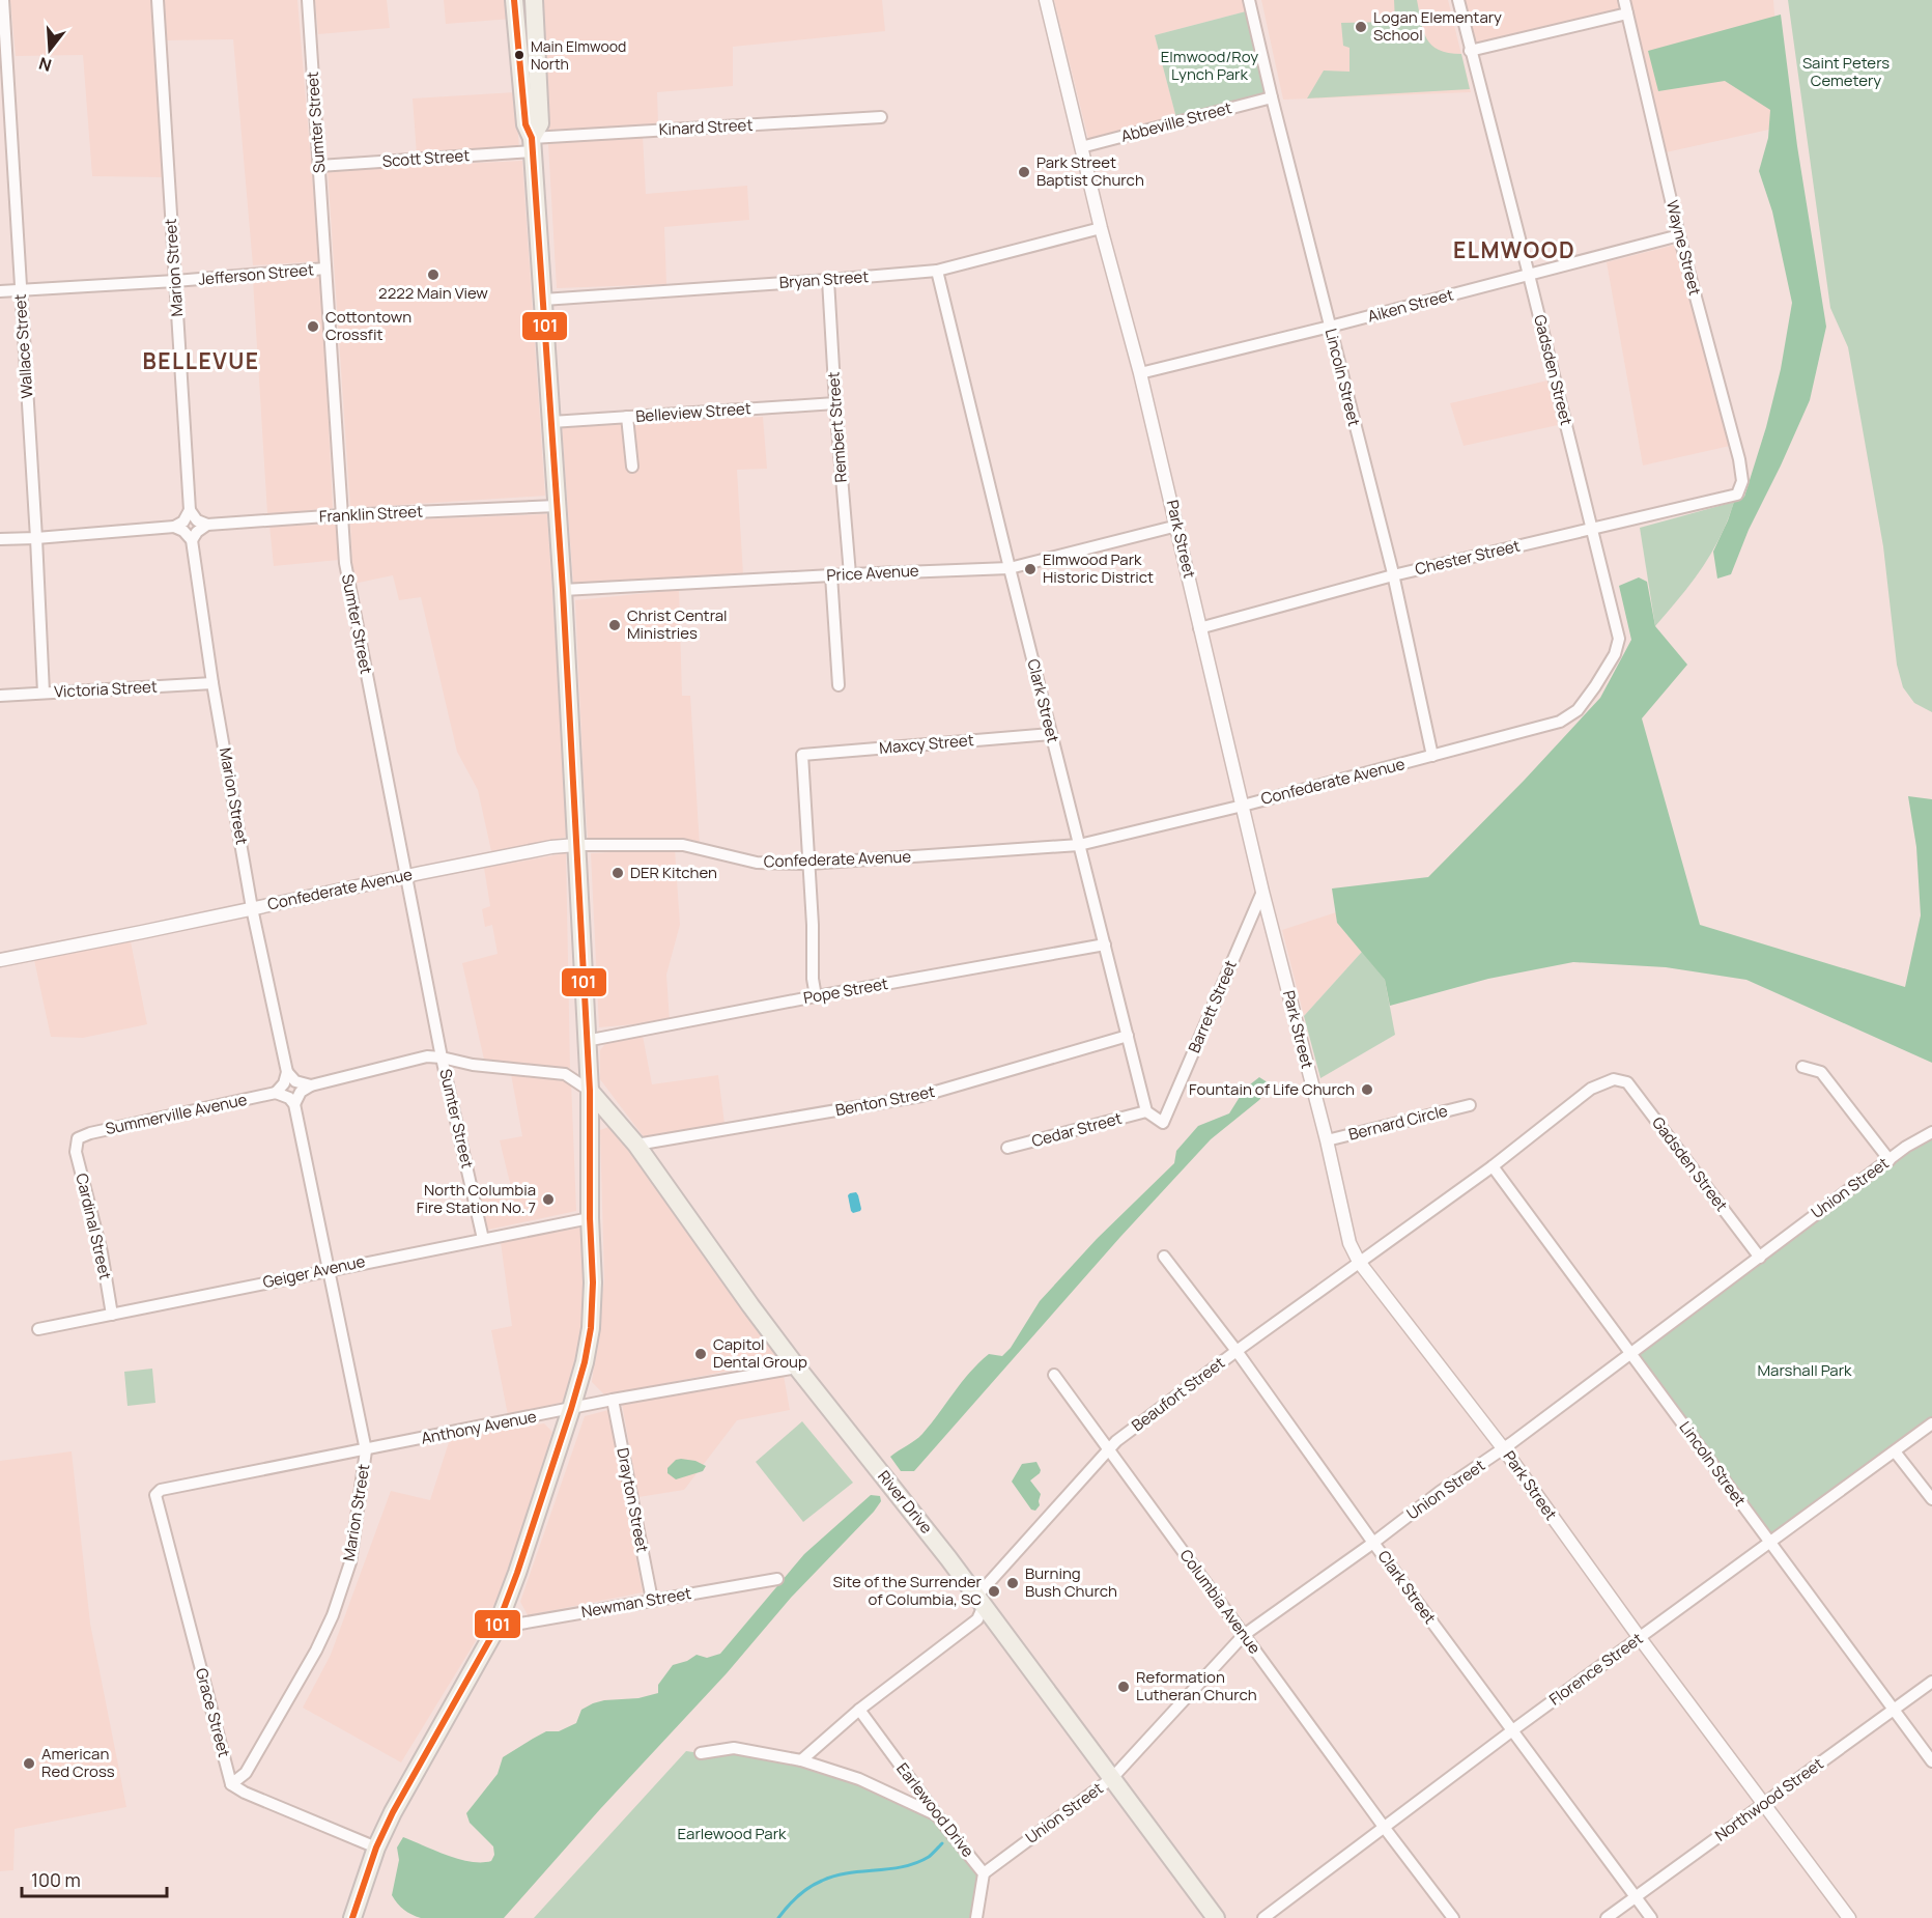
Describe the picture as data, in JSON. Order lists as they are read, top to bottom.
{
  "streets": {
    "main road": ["River Drive"],
    "street": [
      "Sumter Street",
      "Abbeville Street",
      "Kinard Street",
      "Scott Street",
      "Wayne Street",
      "Marion Street",
      "Jefferson Street",
      "Bryan Street",
      "Aiken Street",
      "Wallace Street",
      "Gadsden Street",
      "Lincoln Street",
      "Belleview Street",
      "Rembert Street",
      "Franklin Street",
      "Park Street",
      "Chester Street",
      "Price Avenue",
      "Victoria Street",
      "Clark Street",
      "Maxcy Street",
      "Confederate Avenue",
      "Pope Street",
      "Barrett Street",
      "Benton Street",
      "Summerville Avenue",
      "Bernard Circle",
      "Cedar Street",
      "Union Street",
      "Cardinal Street",
      "Geiger Avenue",
      "Beaufort Street",
      "Anthony Avenue",
      "Drayton Street",
      "Columbia Avenue",
      "Newman Street",
      "Florence Street",
      "Grace Street",
      "Northwood Street",
      "Earlewood Drive"
    ]
  },
  "crossings": [
    ["Sumter Street", "Scott Street"],
    ["Sumter Street", "Jefferson Street"],
    ["Sumter Street", "Franklin Street"],
    ["Sumter Street", "Confederate Avenue"],
    ["Sumter Street", "Geiger Avenue"],
    ["Abbeville Street", "Lincoln Street"],
    ["Abbeville Street", "Park Street"],
    ["Kinard Street", "Scott Street"],
    ["Wayne Street", "Aiken Street"],
    ["Wayne Street", "Chester Street"],
    ["Marion Street", "Jefferson Street"],
    ["Marion Street", "Victoria Street"],
    ["Marion Street", "Confederate Avenue"],
    ["Marion Street", "Geiger Avenue"],
    ["Marion Street", "Anthony Avenue"],
    ["Marion Street", "Grace Street"],
    ["Jefferson Street", "Wallace Street"],
    ["Bryan Street", "Rembert Street"],
    ["Bryan Street", "Park Street"],
    ["Bryan Street", "Clark Street"],
    ["Aiken Street", "Gadsden Street"],
    ["Aiken Street", "Lincoln Street"],
    ["Aiken Street", "Park Street"],
    ["Wallace Street", "Victoria Street"],
    ["Gadsden Street", "Chester Street"],
    ["Gadsden Street", "Confederate Avenue"],
    ["Gadsden Street", "Union Street"],
    ["Gadsden Street", "Beaufort Street"],
    ["Lincoln Street", "Chester Street"],
    ["Lincoln Street", "Confederate Avenue"],
    ["Lincoln Street", "Union Street"],
    ["Lincoln Street", "Beaufort Street"],
    ["Lincoln Street", "Florence Street"],
    ["Lincoln Street", "Northwood Street"],
    ["Belleview Street", "Rembert Street"],
    ["Rembert Street", "Price Avenue"],
    ["Park Street", "Chester Street"],
    ["Park Street", "Price Avenue"],
    ["Park Street", "Confederate Avenue"],
    ["Park Street", "Barrett Street"],
    ["Park Street", "Bernard Circle"],
    ["Park Street", "Union Street"],
    ["Park Street", "Beaufort Street"],
    ["Park Street", "Florence Street"],
    ["Park Street", "Northwood Street"],
    ["Price Avenue", "Clark Street"],
    ["Clark Street", "Maxcy Street"],
    ["Clark Street", "Confederate Avenue"],
    ["Clark Street", "Pope Street"],
    ["Clark Street", "Barrett Street"],
    ["Clark Street", "Benton Street"],
    ["Clark Street", "Cedar Street"],
    ["Clark Street", "Union Street"],
    ["Clark Street", "Beaufort Street"],
    ["Clark Street", "Florence Street"],
    ["Clark Street", "Northwood Street"],
    ["Maxcy Street", "Confederate Avenue"],
    ["Barrett Street", "Cedar Street"],
    ["Benton Street", "River Drive"],
    ["Summerville Avenue", "Cardinal Street"],
    ["Union Street", "River Drive"],
    ["Union Street", "Columbia Avenue"],
    ["Union Street", "Earlewood Drive"],
    ["Cardinal Street", "Geiger Avenue"],
    ["Beaufort Street", "River Drive"],
    ["Beaufort Street", "Columbia Avenue"],
    ["Anthony Avenue", "Drayton Street"],
    ["Anthony Avenue", "River Drive"],
    ["Anthony Avenue", "Grace Street"],
    ["Drayton Street", "Newman Street"],
    ["Columbia Avenue", "Florence Street"]
  ],
  "districts": ["ELMWOOD", "BELLEVUE"],
  "parks": [
    "Elmwood/Roy Lynch Park",
    "Saint Peters Cemetery",
    "Marshall Park",
    "Earlewood Park"
  ],
  "places": [
    "Logan Elementary School",
    "Main Elmwood North",
    "Park Street Baptist Church",
    "2222 Main View",
    "Cottontown Crossfit",
    "Elmwood Park Historic District",
    "Christ Central Ministries",
    "DER Kitchen",
    "Fountain of Life Church",
    "North Columbia Fire Station No. 7",
    "Capitol Dental Group",
    "Burning Bush Church",
    "Site of the Surrender of Columbia, SC",
    "Reformation Lutheran Church",
    "American Red Cross"
  ],
  "lines": ["transit line 101"],
  "scale_bar": "100 m",
  "north": "bottom"
}
